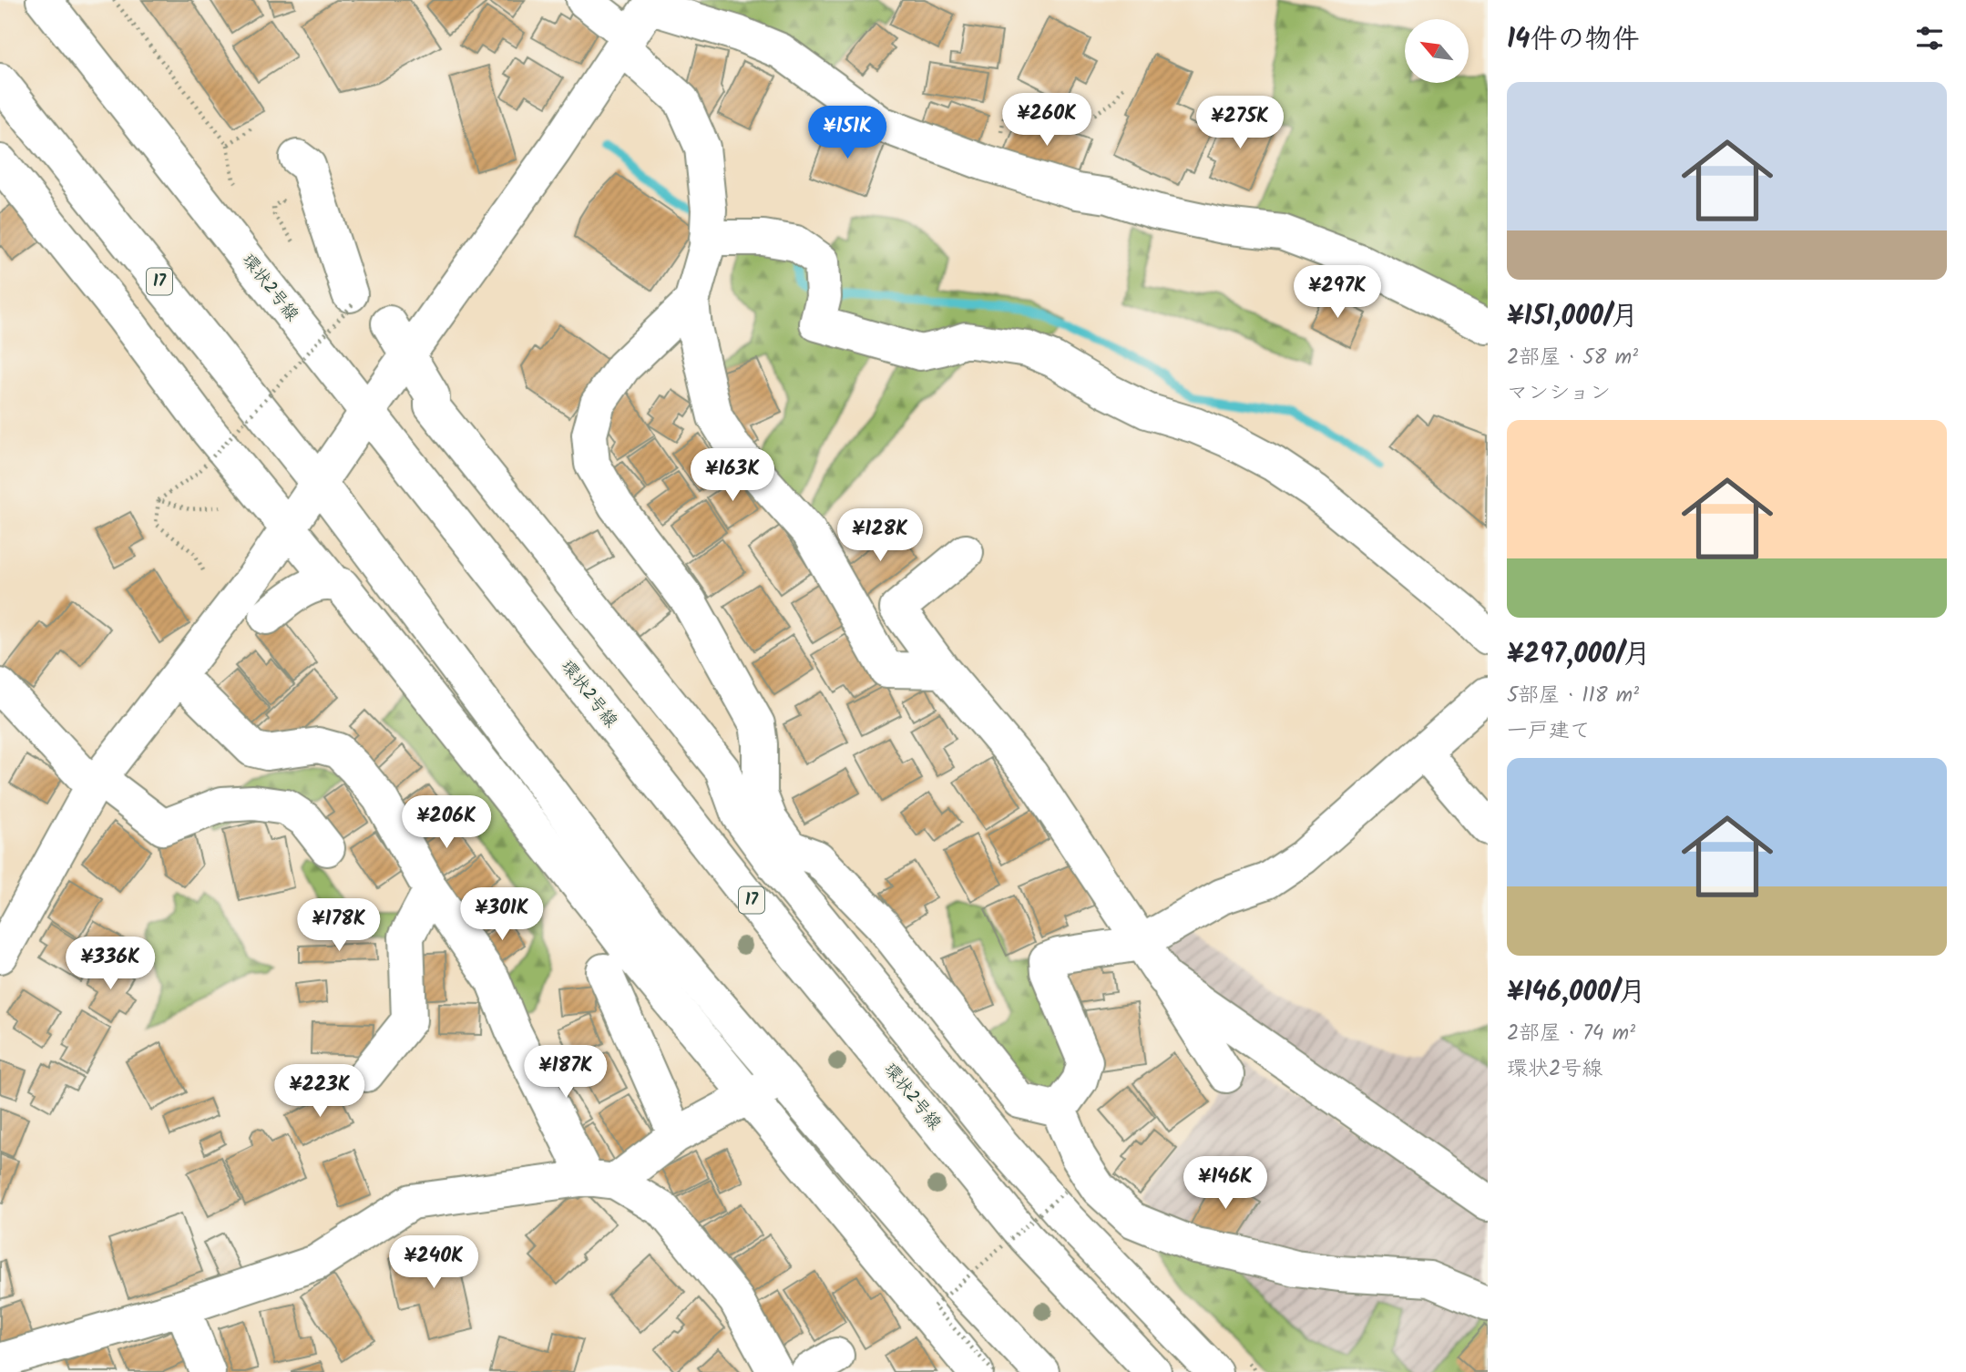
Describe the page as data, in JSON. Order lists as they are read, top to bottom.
{
  "streets": {
    "street": ["17", "環状2号線"]
  },
  "north": "top left",
  "page": {
    "heading": "14件の物件",
    "list": [
      {
        "name": "¥151,000/月",
        "note": "2部屋 · 58 m² · マンション"
      },
      {
        "name": "¥297,000/月",
        "note": "5部屋 · 118 m² · 一戸建て"
      },
      {
        "name": "¥146,000/月",
        "note": "2部屋 · 74 m² · 環状2号線"
      }
    ],
    "price": [
      "¥260K",
      "¥275K",
      "¥151K",
      "¥297K",
      "¥163K",
      "¥128K",
      "¥206K",
      "¥301K",
      "¥178K",
      "¥336K",
      "¥187K",
      "¥223K",
      "¥146K",
      "¥240K"
    ]
  }
}
